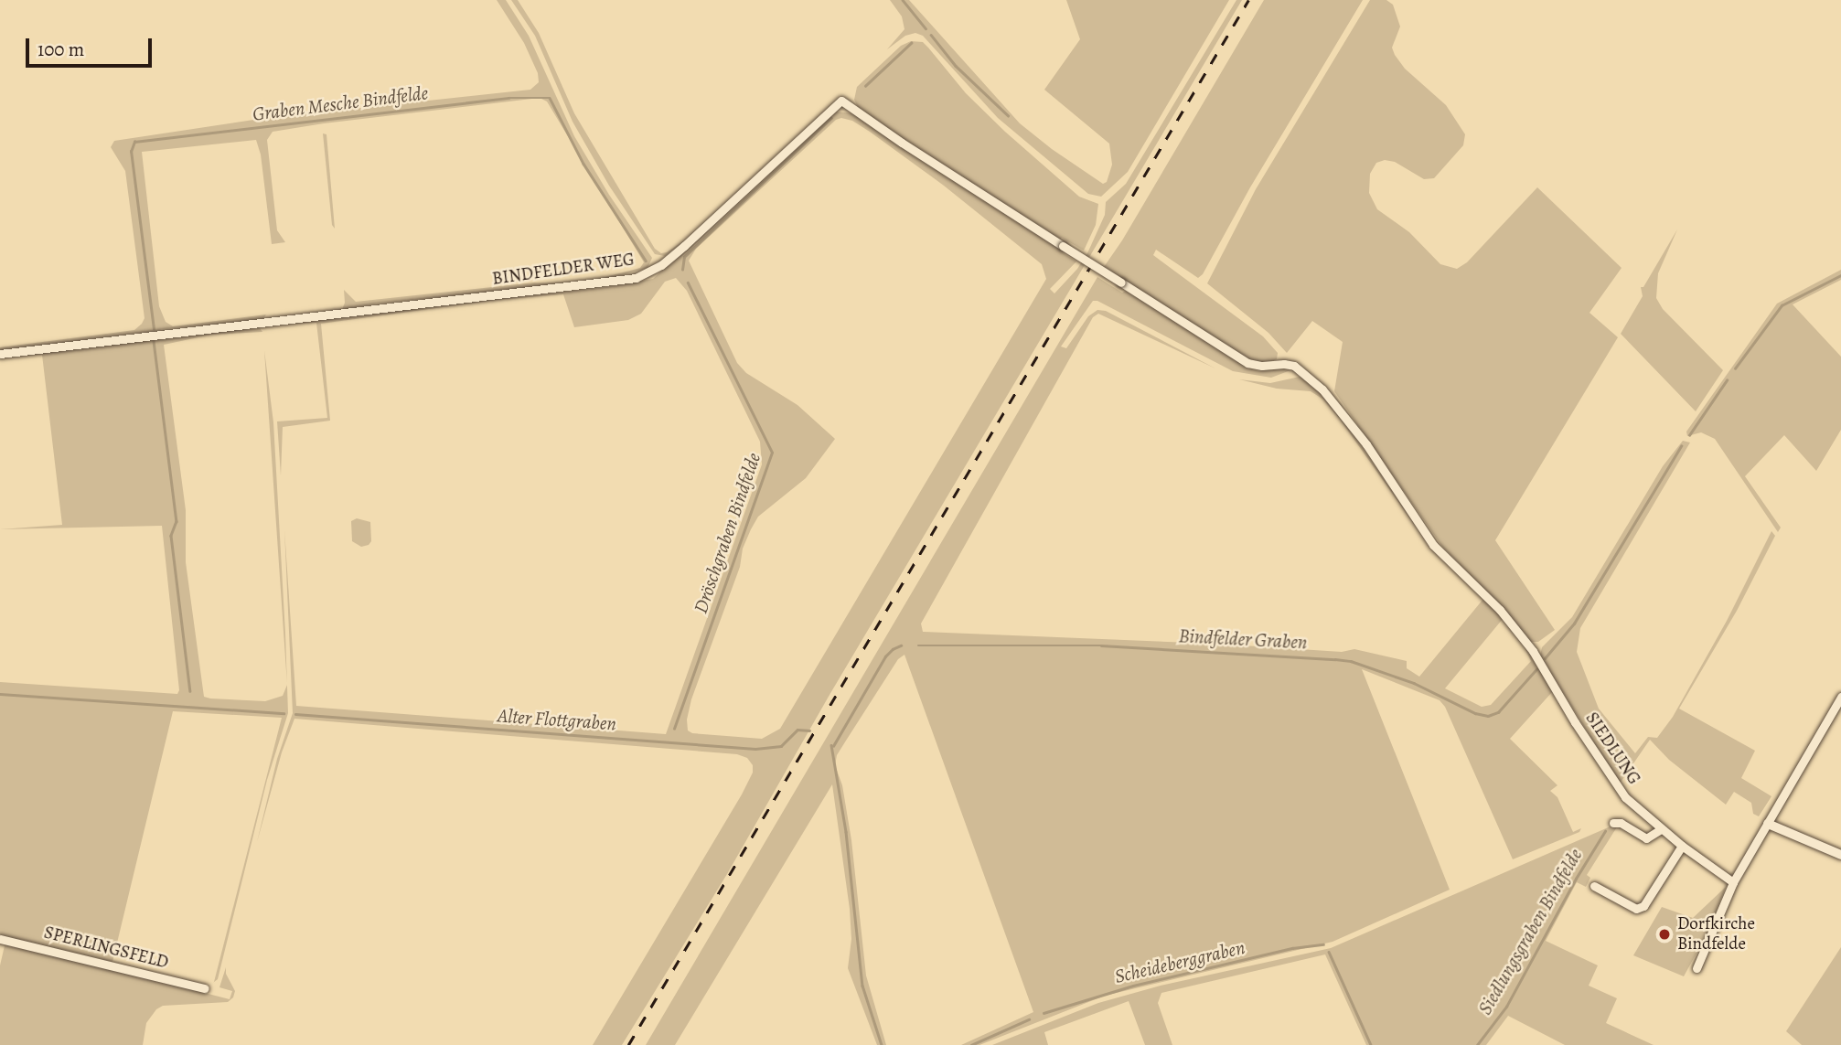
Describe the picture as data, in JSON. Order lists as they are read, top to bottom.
{
  "streets": {
    "street": ["BINDFELDER WEG", "SIEDLUNG", "SPERLINGSFELD"]
  },
  "crossings": [
    ["BINDFELDER WEG", "SIEDLUNG"]
  ],
  "water": [
    "Graben Mesche Bindfelde",
    "Dröschgraben Bindfelde",
    "Bindfelder Graben",
    "Alter Flottgraben",
    "Siedlungsgraben Bindfelde",
    "Scheideberggraben"
  ],
  "places": ["Dorfkirche Bindfelde"],
  "scale_bar": "100 m"
}
